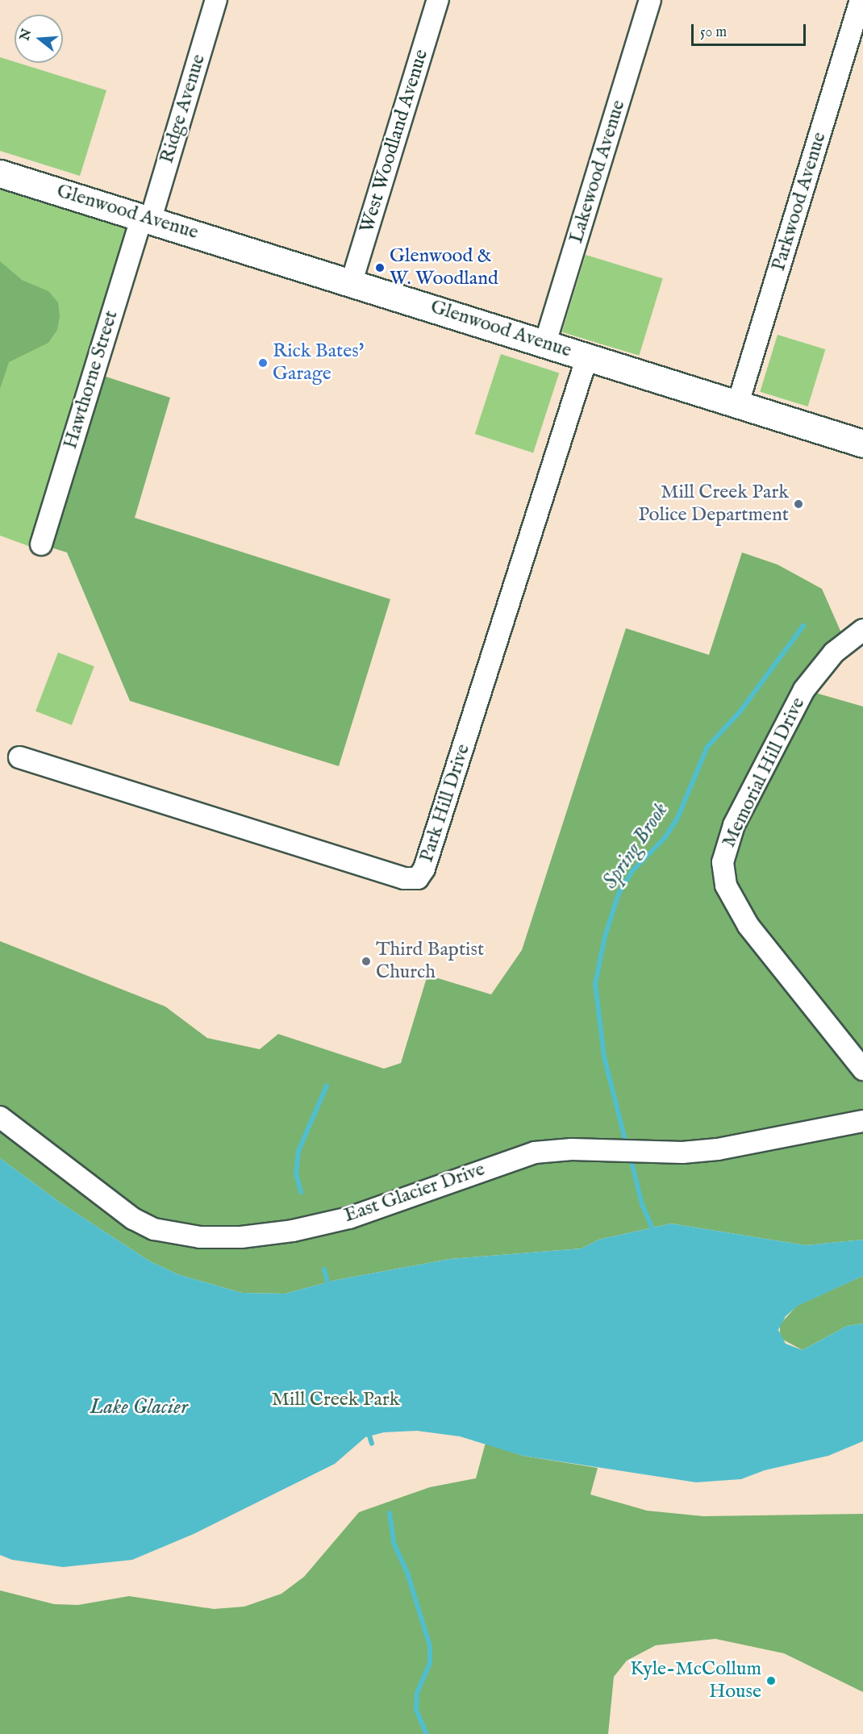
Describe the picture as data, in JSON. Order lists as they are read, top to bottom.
{
  "streets": {
    "main road": ["Glenwood Avenue"],
    "street": [
      "Ridge Avenue",
      "West Woodland Avenue",
      "Lakewood Avenue",
      "Parkwood Avenue",
      "Hawthorne Street",
      "Memorial Hill Drive",
      "Park Hill Drive",
      "East Glacier Drive"
    ]
  },
  "crossings": [
    ["Ridge Avenue", "Glenwood Avenue"],
    ["Ridge Avenue", "Hawthorne Street"],
    ["West Woodland Avenue", "Glenwood Avenue"],
    ["Lakewood Avenue", "Glenwood Avenue"],
    ["Parkwood Avenue", "Glenwood Avenue"],
    ["Glenwood Avenue", "Hawthorne Street"],
    ["Glenwood Avenue", "Park Hill Drive"]
  ],
  "water": ["Spring Brook", "Lake Glacier"],
  "parks": ["Mill Creek Park"],
  "places": [
    "Glenwood & W. Woodland",
    "Rick Bates' Garage",
    "Mill Creek Park Police Department",
    "Third Baptist Church",
    "Kyle-McCollum House"
  ],
  "scale_bar": "50 m",
  "north": "left"
}
